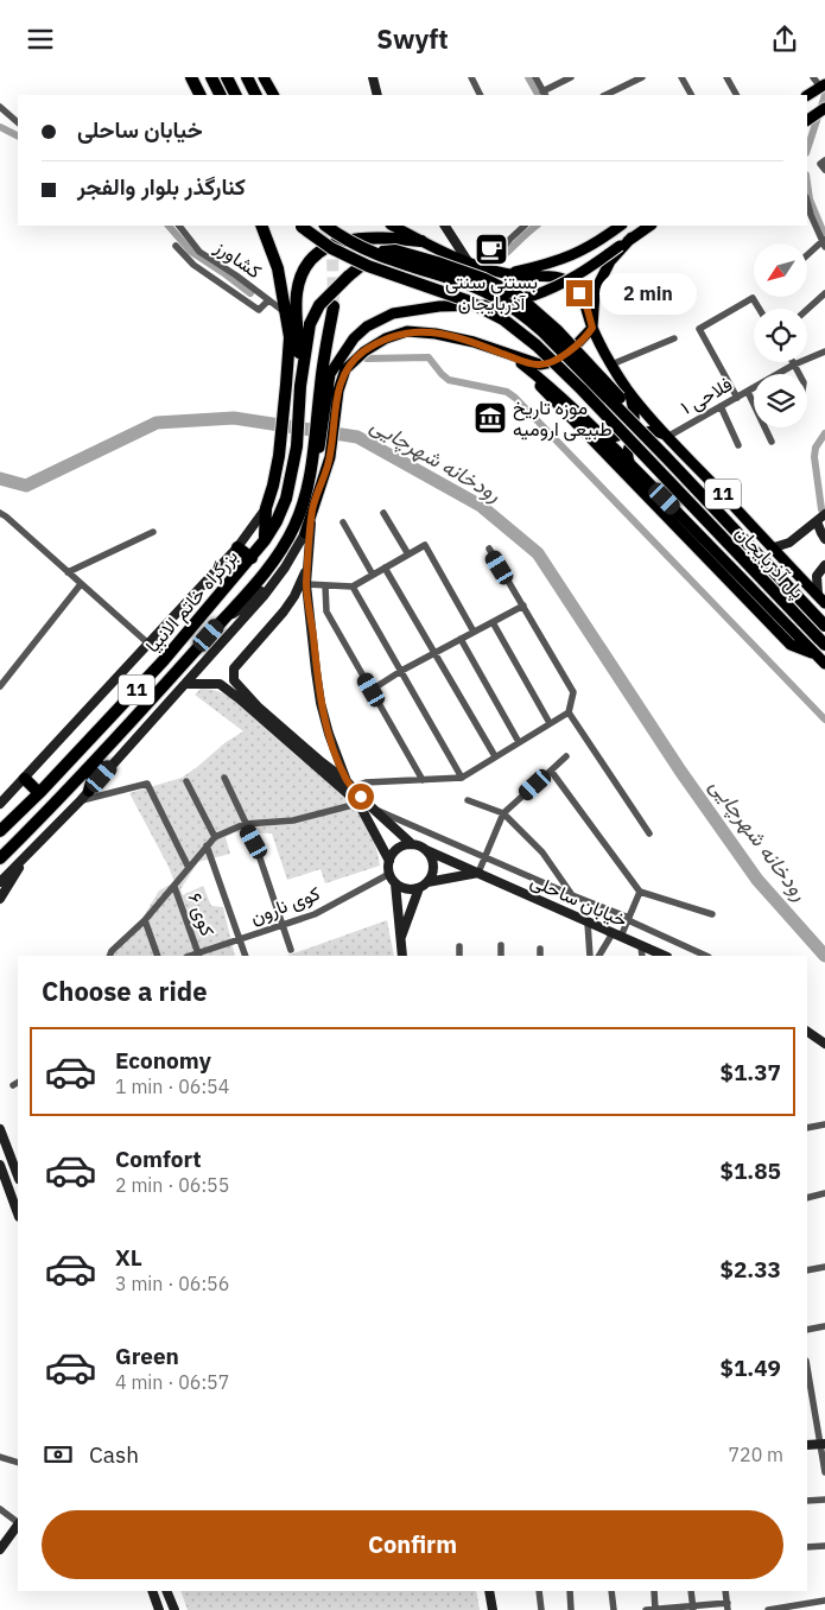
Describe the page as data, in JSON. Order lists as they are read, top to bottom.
{
  "streets": {
    "highway": ["11", "پل آذربایجان", "بزرگراه خاتم الانبیا"],
    "street": [
      "کشاورز",
      "فلاحی ۱",
      "خیابان ساحلی",
      "کوی نارون",
      "کوی ۶"
    ]
  },
  "crossings": [
    ["فلاحی ۱", "11"],
    ["11", "بزرگراه خاتم الانبیا"],
    ["خیابان ساحلی", "کوی نارون"],
    ["کوی نارون", "کوی ۶"]
  ],
  "water": ["رودخانه شهرچایی"],
  "places": {
    "cafe": ["بستنی سنتی آذربایجان"],
    "museum": ["موزه تاریخ طبیعی ارومیه"]
  },
  "north": "bottom left",
  "page": {
    "header": "Swyft",
    "banner": ["خیابان ساحلی", "کنارگذر بلوار والفجر"],
    "bubble": "2 min",
    "heading": "Choose a ride",
    "list": [
      {
        "name": "Economy",
        "note": "1 min · 06:54",
        "value": "$1.37"
      },
      {
        "name": "Comfort",
        "note": "2 min · 06:55",
        "value": "$1.85"
      },
      {
        "name": "XL",
        "note": "3 min · 06:56",
        "value": "$2.33"
      },
      {
        "name": "Green",
        "note": "4 min · 06:57",
        "value": "$1.49"
      }
    ],
    "pay": ["Cash", "720 m"],
    "buttons": "Confirm"
  }
}
